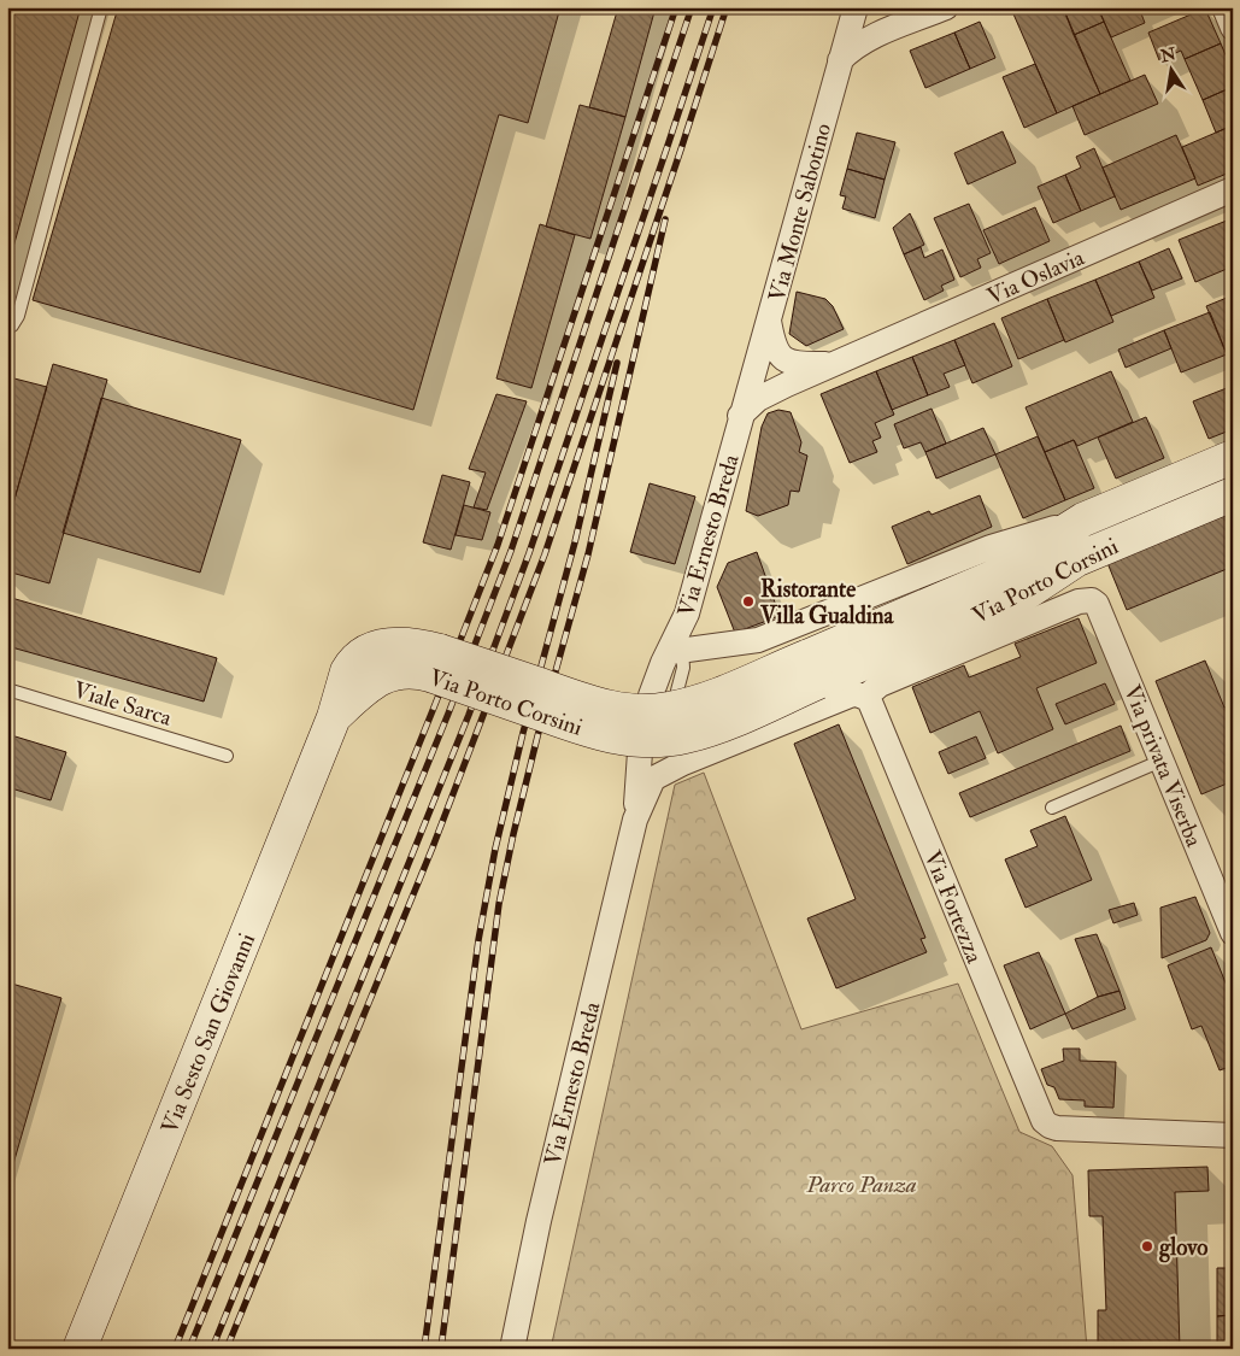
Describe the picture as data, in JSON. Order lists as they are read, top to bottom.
{
  "streets": {
    "street": [
      "Via Monte Sabotino",
      "Via Oslavia",
      "Via Ernesto Breda",
      "Via Porto Corsini",
      "Via privata Viserba",
      "Via Fortezza",
      "Via Sesto San Giovanni"
    ],
    "lane": ["Viale Sarca"]
  },
  "crossings": [
    ["Via Monte Sabotino", "Via Oslavia"],
    ["Via Monte Sabotino", "Via Ernesto Breda"],
    ["Via Oslavia", "Via Ernesto Breda"],
    ["Via Ernesto Breda", "Via Porto Corsini"],
    ["Via Ernesto Breda", "Via Fortezza"],
    ["Via Porto Corsini", "Via privata Viserba"],
    ["Via Porto Corsini", "Via Fortezza"],
    ["Via Porto Corsini", "Via Sesto San Giovanni"]
  ],
  "parks": ["Parco Panza"],
  "places": ["Ristorante Villa Gualdina", "glovo"],
  "north": "top"
}
